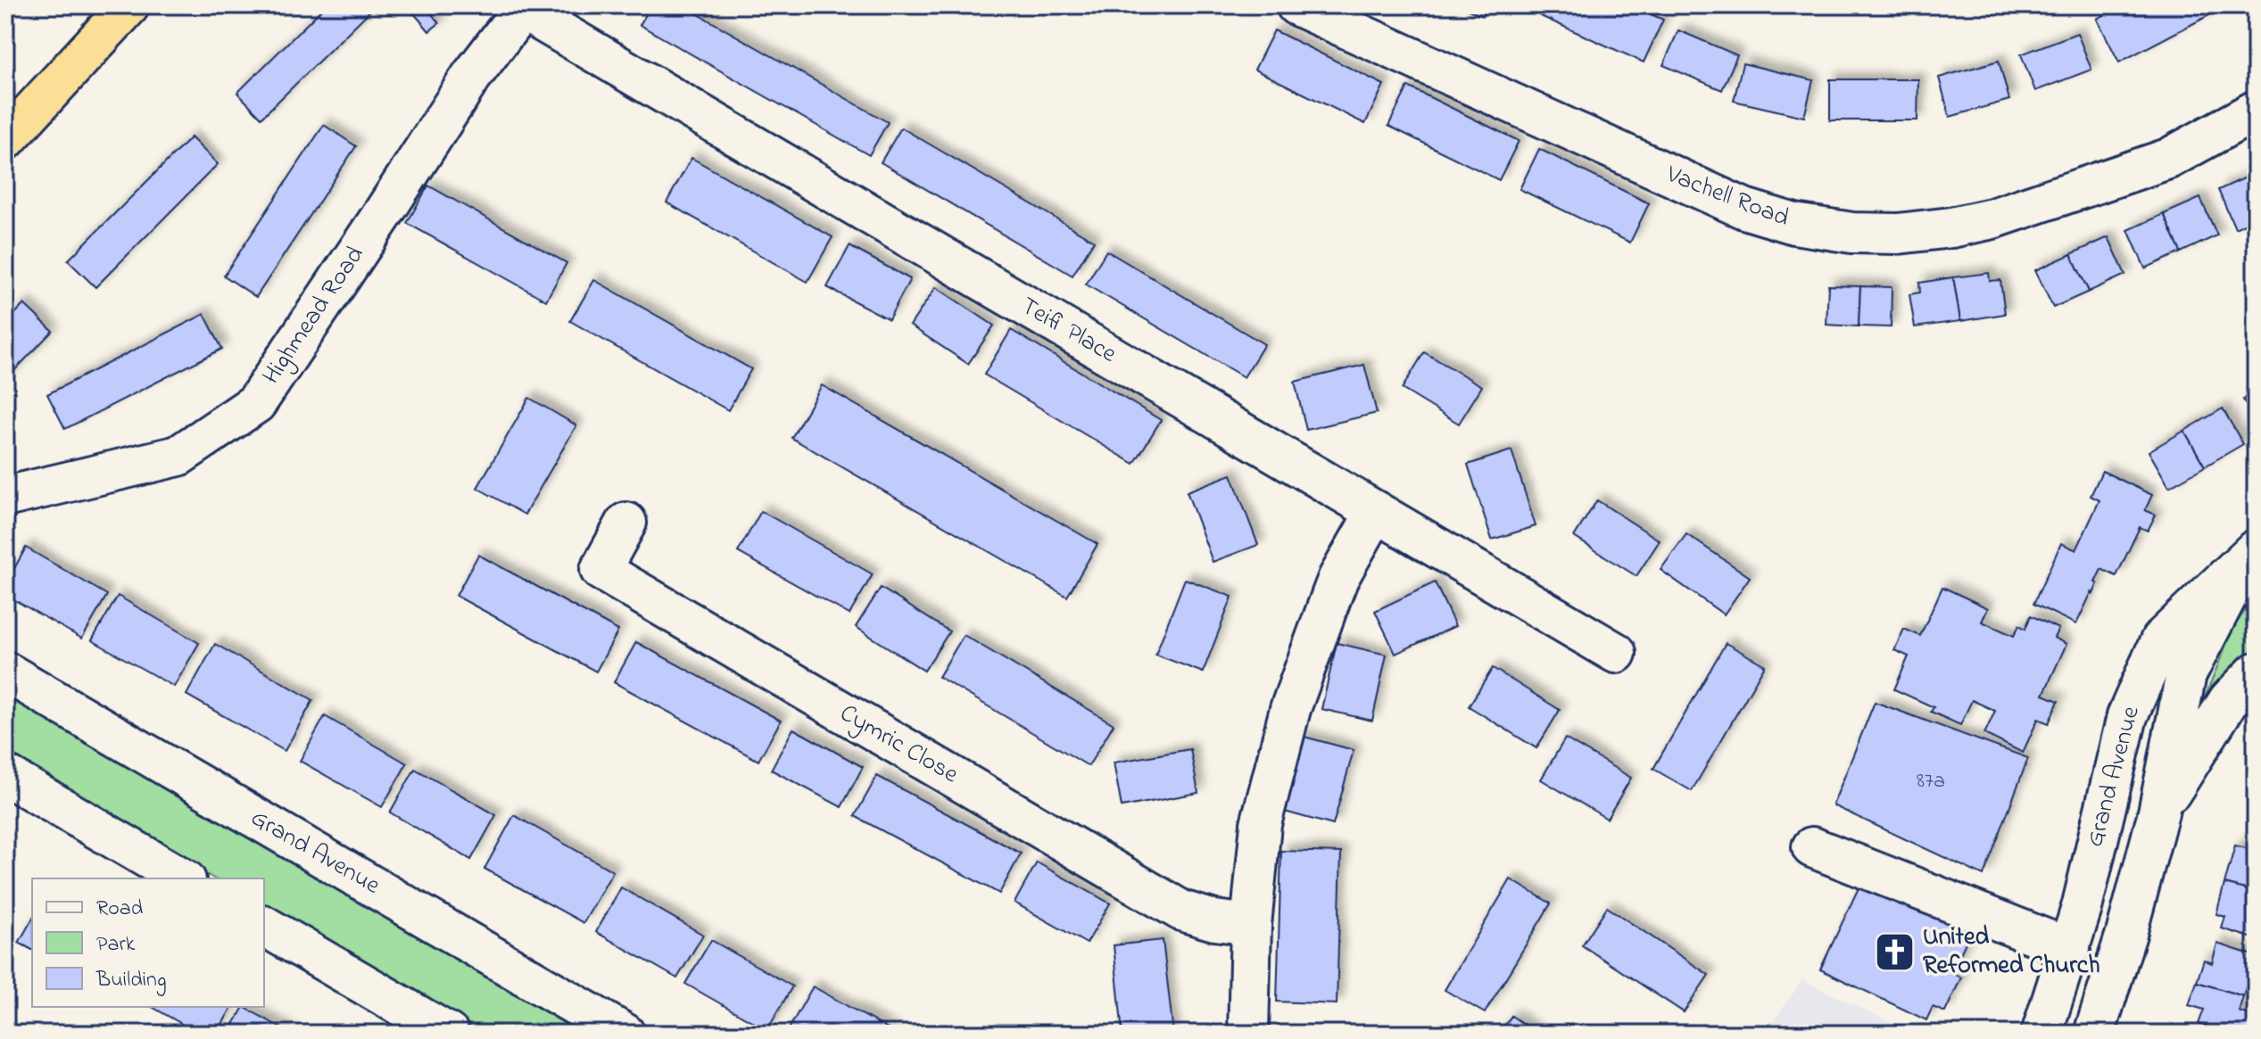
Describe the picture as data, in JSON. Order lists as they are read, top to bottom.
{
  "streets": {
    "street": [
      "Vachell Road",
      "Highmead Road",
      "Teifi Place",
      "Cymric Close",
      "Grand Avenue"
    ]
  },
  "crossings": [
    ["Highmead Road", "Teifi Place"]
  ],
  "places": {
    "church": ["United Reformed Church"]
  },
  "house_numbers": ["87a"],
  "legend": ["Road", "Park", "Building"]
}
